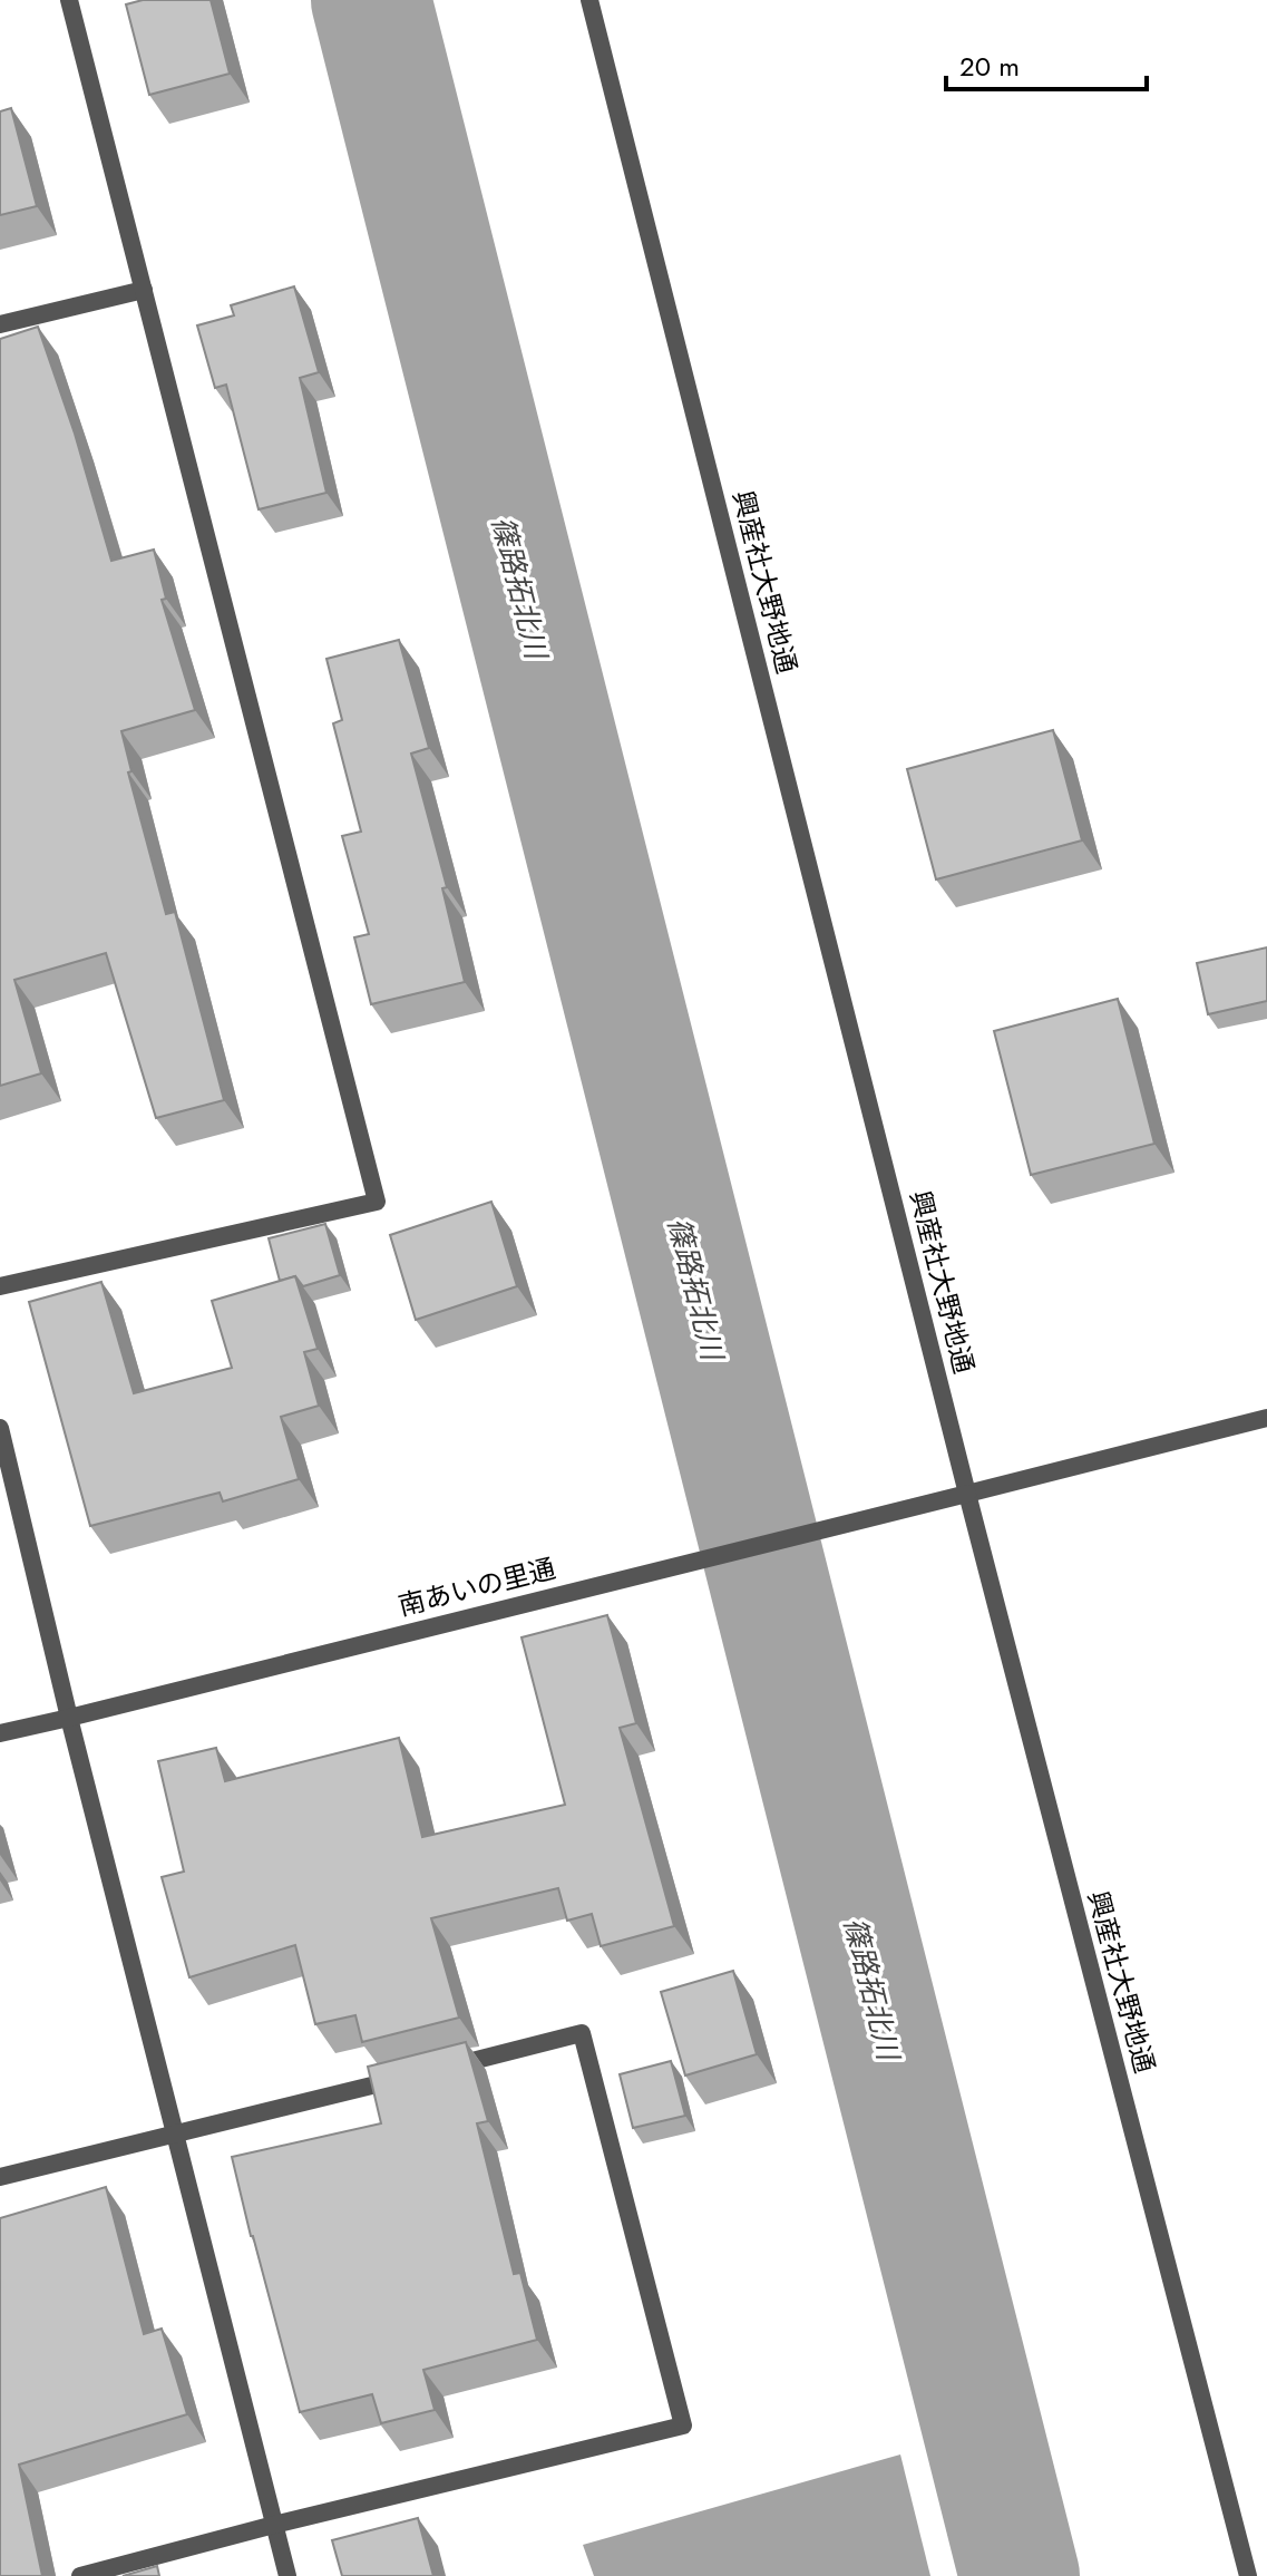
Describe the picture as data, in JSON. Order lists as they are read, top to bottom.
{
  "streets": {
    "street": ["興産社大野地通", "南あいの里通"]
  },
  "crossings": [
    ["興産社大野地通", "南あいの里通"]
  ],
  "water": ["篠路拓北川"],
  "scale_bar": "20 m"
}
